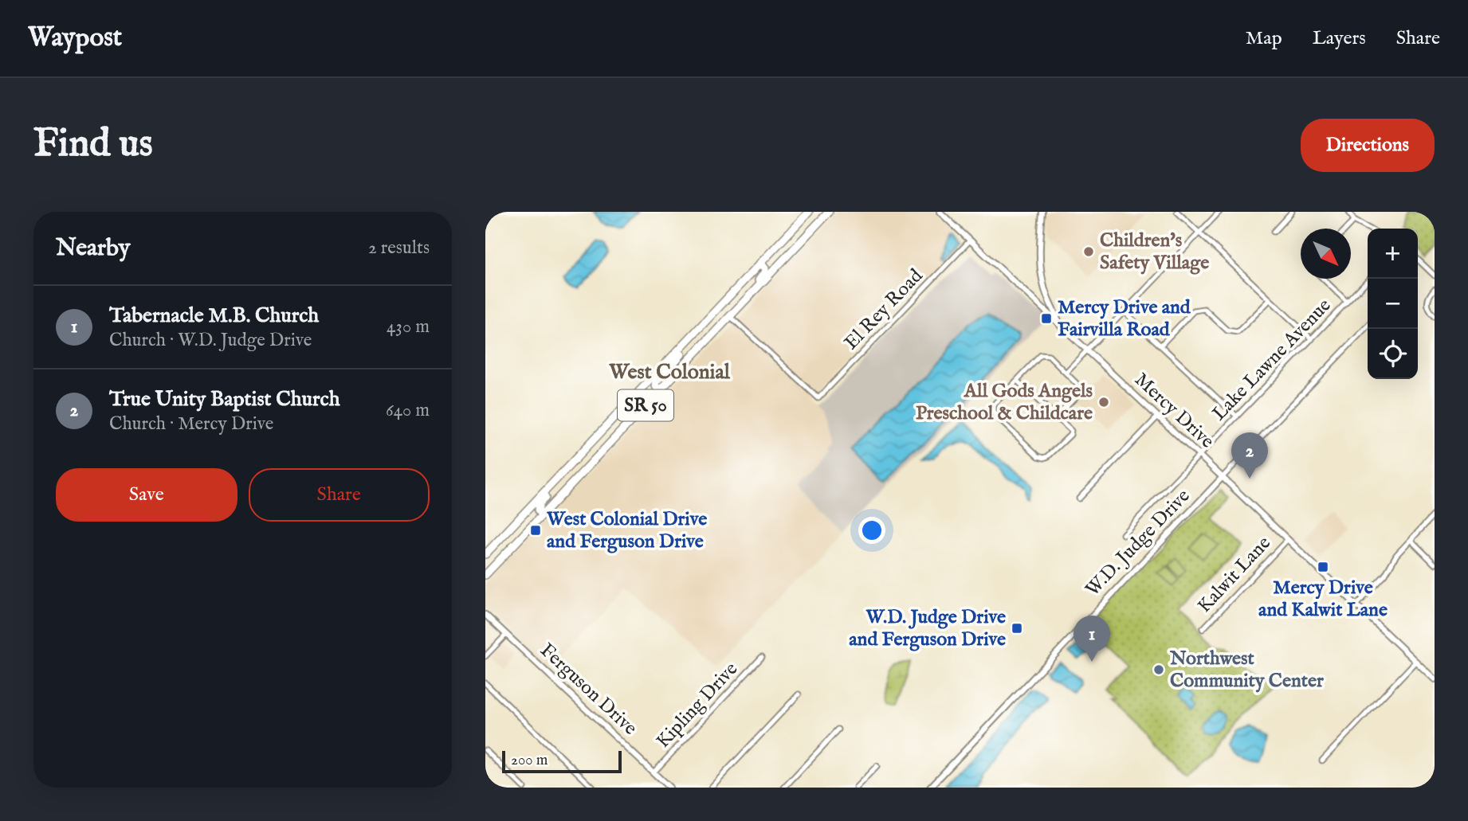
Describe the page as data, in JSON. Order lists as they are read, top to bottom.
{
  "streets": {
    "highway": ["SR 50"],
    "street": [
      "El Rey Road",
      "Lake Lawne Avenue",
      "Mercy Drive",
      "W.D. Judge Drive",
      "Kalwit Lane",
      "Ferguson Drive",
      "Kipling Drive"
    ]
  },
  "crossings": [
    ["El Rey Road", "SR 50"],
    ["El Rey Road", "Mercy Drive"],
    ["Lake Lawne Avenue", "Mercy Drive"],
    ["Mercy Drive", "W.D. Judge Drive"],
    ["Mercy Drive", "Kalwit Lane"],
    ["Ferguson Drive", "Kipling Drive"]
  ],
  "districts": ["West Colonial"],
  "places": {
    "other": ["Children's Safety Village", "All Gods Angels Preschool & Childcare", "Northwest Community Center"],
    "transit": [
      "Mercy Drive and Fairvilla Road",
      "West Colonial Drive and Ferguson Drive",
      "Mercy Drive and Kalwit Lane",
      "W.D. Judge Drive and Ferguson Drive"
    ]
  },
  "scale_bar": "200 m",
  "north": "bottom right",
  "page": {
    "header": "Waypost",
    "nav": ["Map", "Layers", "Share"],
    "buttons": [
      "Directions",
      ["Save", "Share"]
    ],
    "title": "Find us",
    "heading": ["Nearby", "2 results"],
    "map_buttons": ["+", "−"],
    "list": [
      {
        "mark": "1",
        "name": "Tabernacle M.B. Church",
        "note": "Church · W.D. Judge Drive",
        "value": "430 m"
      },
      {
        "mark": "2",
        "name": "True Unity Baptist Church",
        "note": "Church · Mercy Drive",
        "value": "640 m"
      }
    ],
    "pins": ["2", "1"],
    "scale": "200 m"
  }
}
